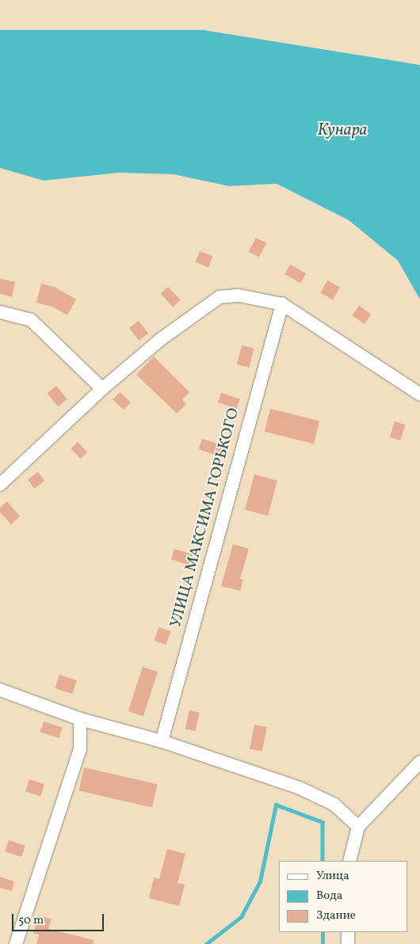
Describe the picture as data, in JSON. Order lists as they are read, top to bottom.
{
  "streets": {
    "street": ["УЛИЦА МАКСИМА ГОРЬКОГО"]
  },
  "water": ["Кунара"],
  "legend": ["Улица", "Вода", "Здание"],
  "scale_bar": "50 m"
}
